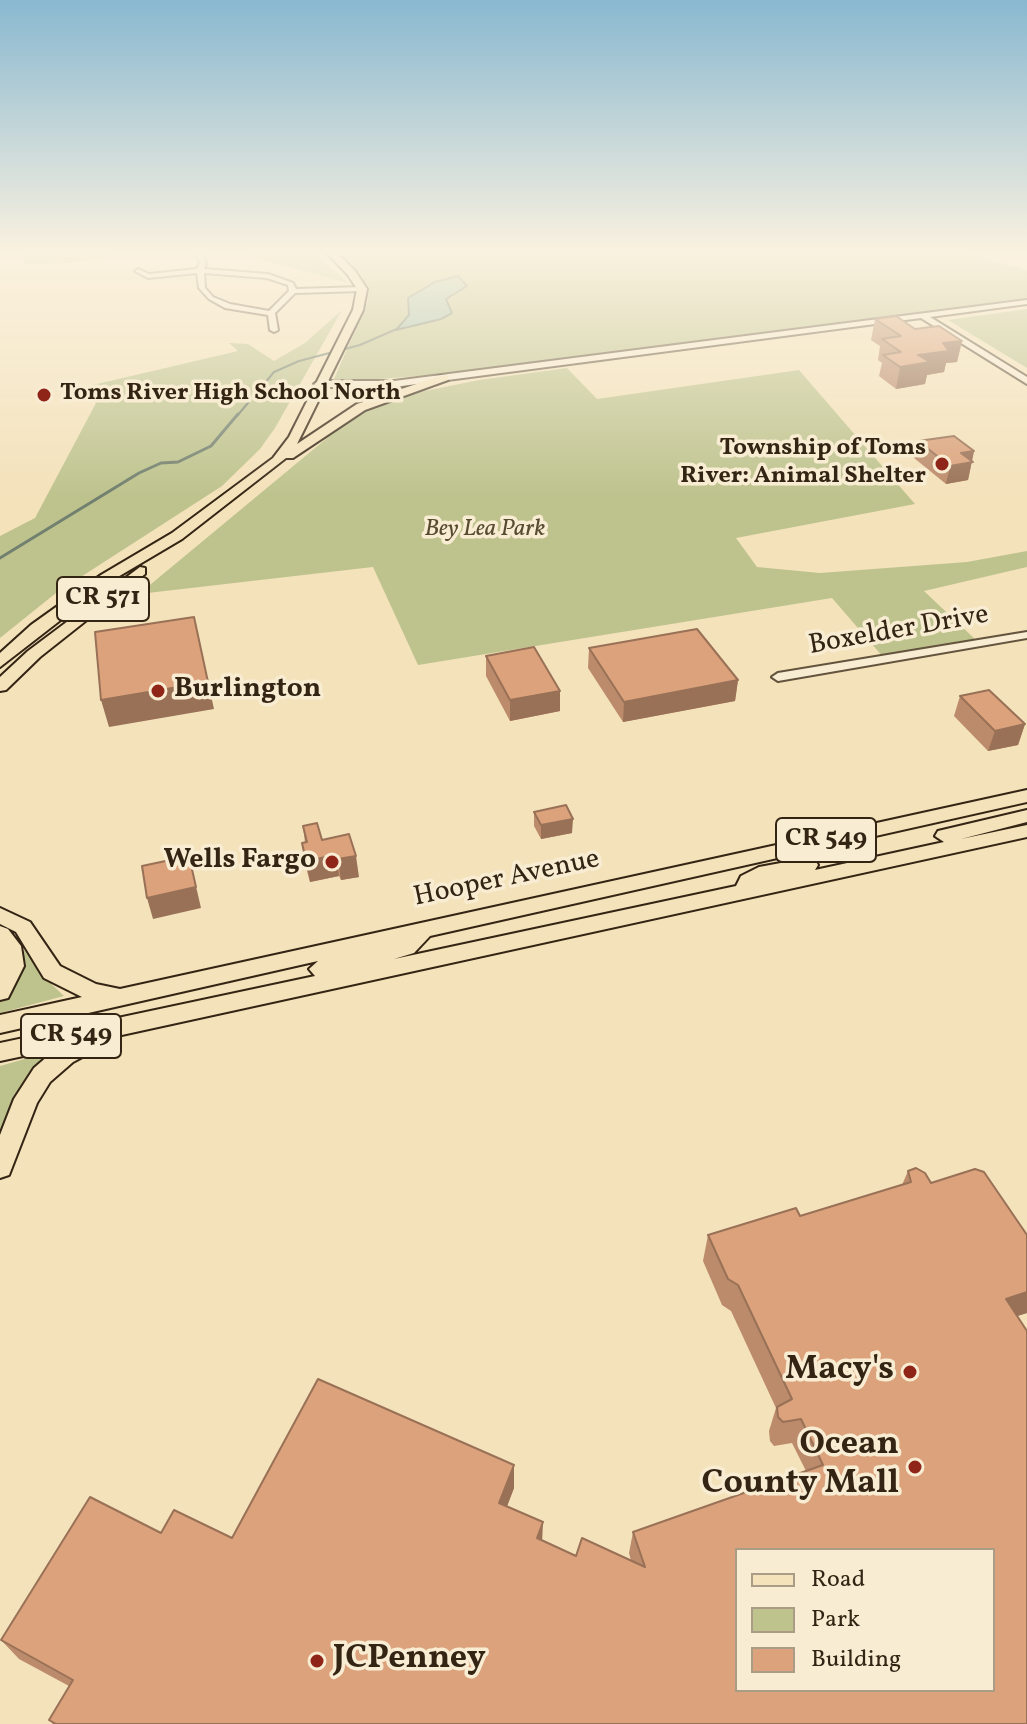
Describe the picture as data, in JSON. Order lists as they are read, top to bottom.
{
  "streets": {
    "main road": ["CR 571", "CR 549", "Hooper Avenue"],
    "street": ["Boxelder Drive"]
  },
  "parks": ["Bey Lea Park"],
  "places": [
    "Toms River High School North",
    "Township of Toms River: Animal Shelter",
    "Burlington",
    "Wells Fargo",
    "Macy's",
    "Ocean County Mall",
    "JCPenney"
  ],
  "legend": ["Road", "Park", "Building"]
}
